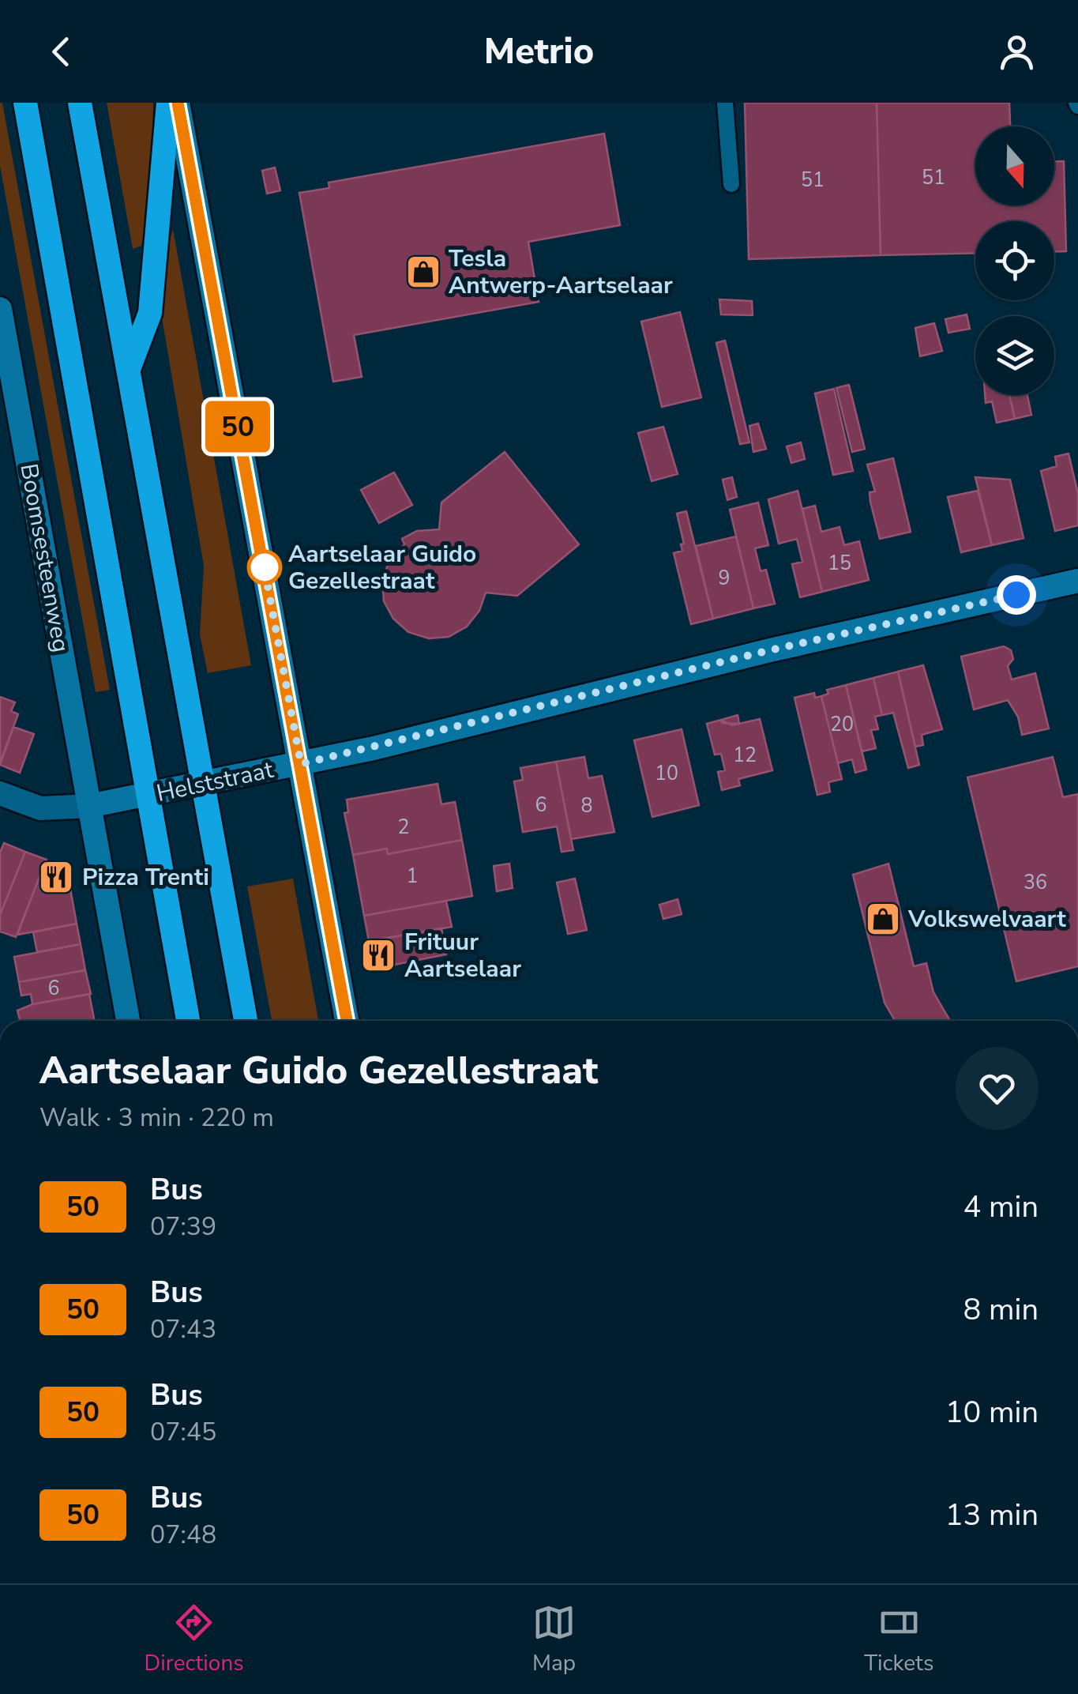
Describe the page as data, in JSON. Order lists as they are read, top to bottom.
{
  "streets": {
    "main road": ["Boomsesteenweg", "Helststraat"]
  },
  "crossings": [
    ["Boomsesteenweg", "Helststraat"]
  ],
  "places": {
    "shop": ["Tesla Antwerp-Aartselaar", "Volkswelvaart"],
    "other": ["Aartselaar Guido Gezellestraat"],
    "restaurant": ["Pizza Trenti", "Frituur Aartselaar"]
  },
  "lines": ["bus line 50"],
  "house_numbers": [
    "51",
    "51",
    "15",
    "9",
    "20",
    "12",
    "10",
    "6",
    "8",
    "2",
    "1",
    "36",
    "6"
  ],
  "north": "bottom",
  "page": {
    "header": "Metrio",
    "on_map": "50",
    "heading": ["Aartselaar Guido Gezellestraat", "Walk · 3 min · 220 m"],
    "list": [
      {
        "mark": "50",
        "name": "Bus",
        "note": "07:39",
        "value": "4 min"
      },
      {
        "mark": "50",
        "name": "Bus",
        "note": "07:43",
        "value": "8 min"
      },
      {
        "mark": "50",
        "name": "Bus",
        "note": "07:45",
        "value": "10 min"
      },
      {
        "mark": "50",
        "name": "Bus",
        "note": "07:48",
        "value": "13 min"
      }
    ],
    "tabs": ["Directions", "Map", "Tickets"]
  }
}
